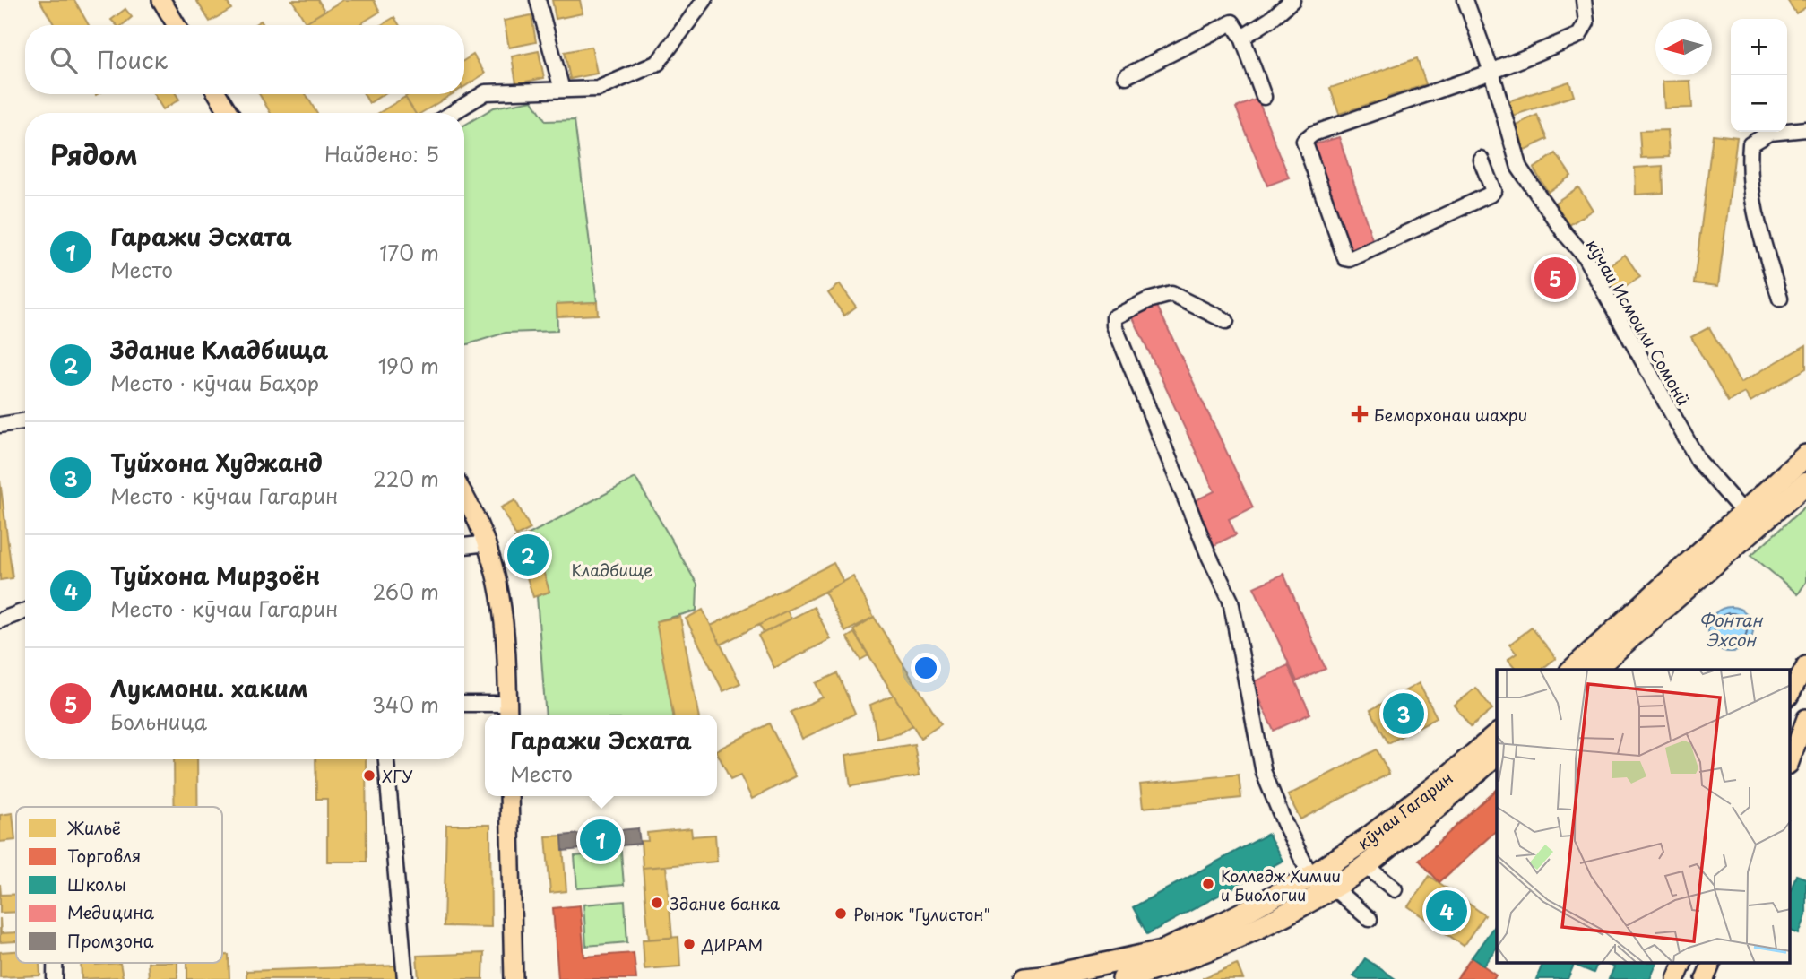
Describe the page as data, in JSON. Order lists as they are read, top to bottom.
{
  "streets": {
    "highway": ["кӯчаи Гагарин"],
    "street": ["кӯчаи Исмоили Сомонӣ"]
  },
  "water": ["Фонтан Эхсон"],
  "parks": ["Кладбище"],
  "places": {
    "health": ["Беморхонаи шахри"],
    "other": [
      "ХГУ",
      "Колледж Химии и Биологии",
      "Здание банка",
      "Рынок \"Гулистон\"",
      "ДИРАМ"
    ]
  },
  "legend": [
    "Жильё",
    "Торговля",
    "Школы",
    "Медицина",
    "Промзона"
  ],
  "north": "left",
  "page": {
    "map_buttons": ["+", "−"],
    "search": "Поиск",
    "heading": ["Рядом", "Найдено: 5"],
    "list": [
      {
        "mark": "1",
        "name": "Гаражи Эсхата",
        "note": "Место",
        "value": "170 m"
      },
      {
        "mark": "2",
        "name": "Здание Кладбища",
        "note": "Место · кӯчаи Баҳор",
        "value": "190 m"
      },
      {
        "mark": "3",
        "name": "Туйхона Худжанд",
        "note": "Место · кӯчаи Гагарин",
        "value": "220 m"
      },
      {
        "mark": "4",
        "name": "Туйхона Мирзоён",
        "note": "Место · кӯчаи Гагарин",
        "value": "260 m"
      },
      {
        "mark": "5",
        "name": "Лукмони. хаким",
        "note": "Больница",
        "value": "340 m"
      }
    ],
    "pins": [
      "5",
      "2",
      "3",
      "1",
      "4"
    ],
    "popup": ["Гаражи Эсхата", "Место"]
  }
}
